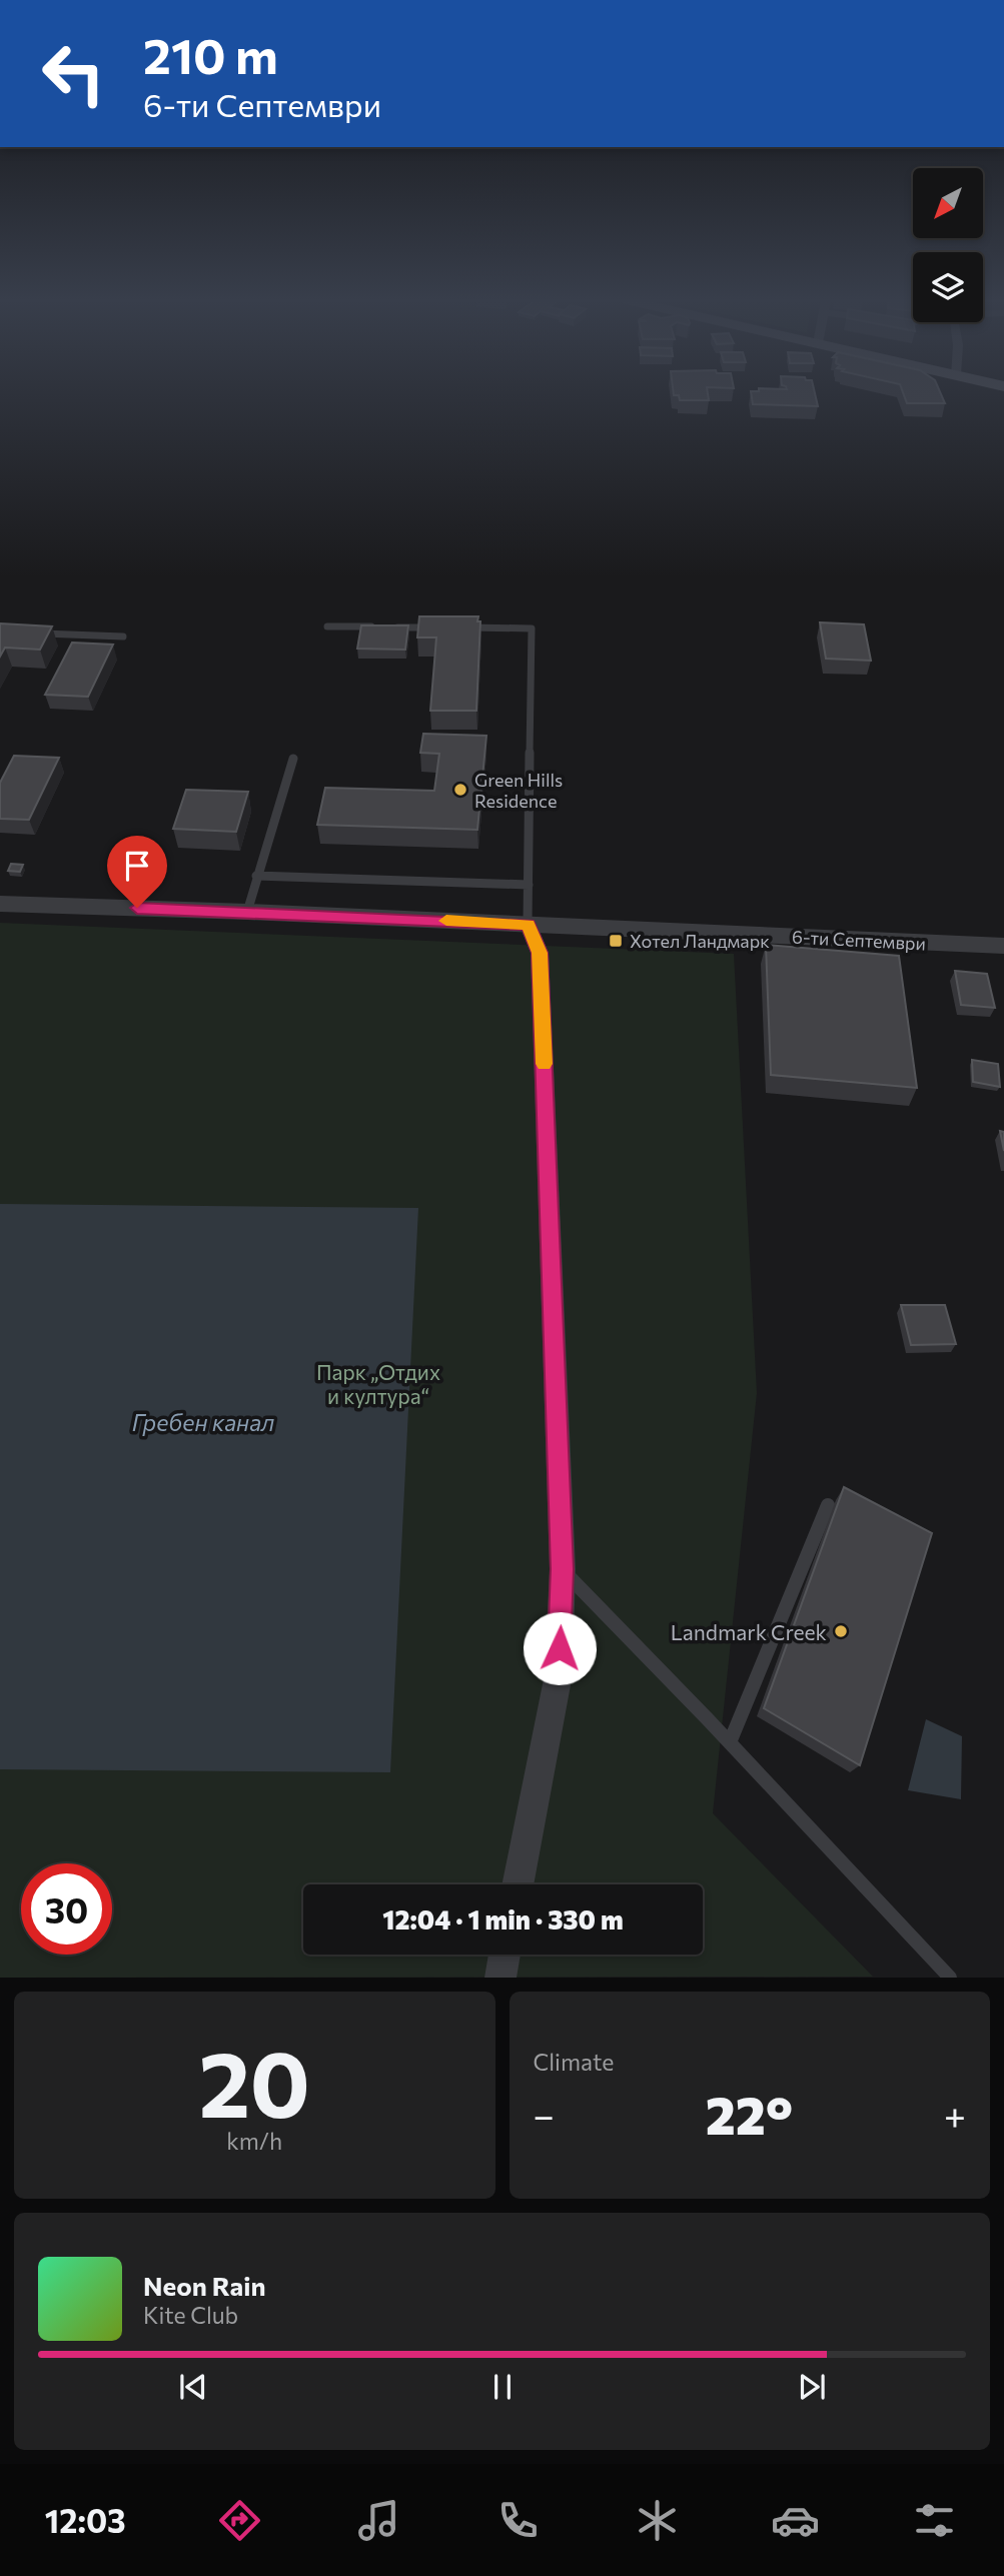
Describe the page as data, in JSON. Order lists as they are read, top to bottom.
{
  "streets": {
    "street": ["6-ти Септември"]
  },
  "water": ["Гребен канал"],
  "parks": ["Парк „Отдих и култура“"],
  "places": {
    "other": ["Green Hills Residence", "Landmark Creek"],
    "transit": ["Хотел Ландмарк"]
  },
  "north": "bottom left",
  "page": {
    "turn": ["210 m", "6-ти Септември"],
    "limit": "30",
    "trip": "12:04 · 1 min · 330 m",
    "tile": [
      ["20", "km/h"],
      "Climate"
    ],
    "heat": ["−", "22°", "+"],
    "song": ["Neon Rain", "Kite Club"],
    "tabs": "12:03"
  }
}
